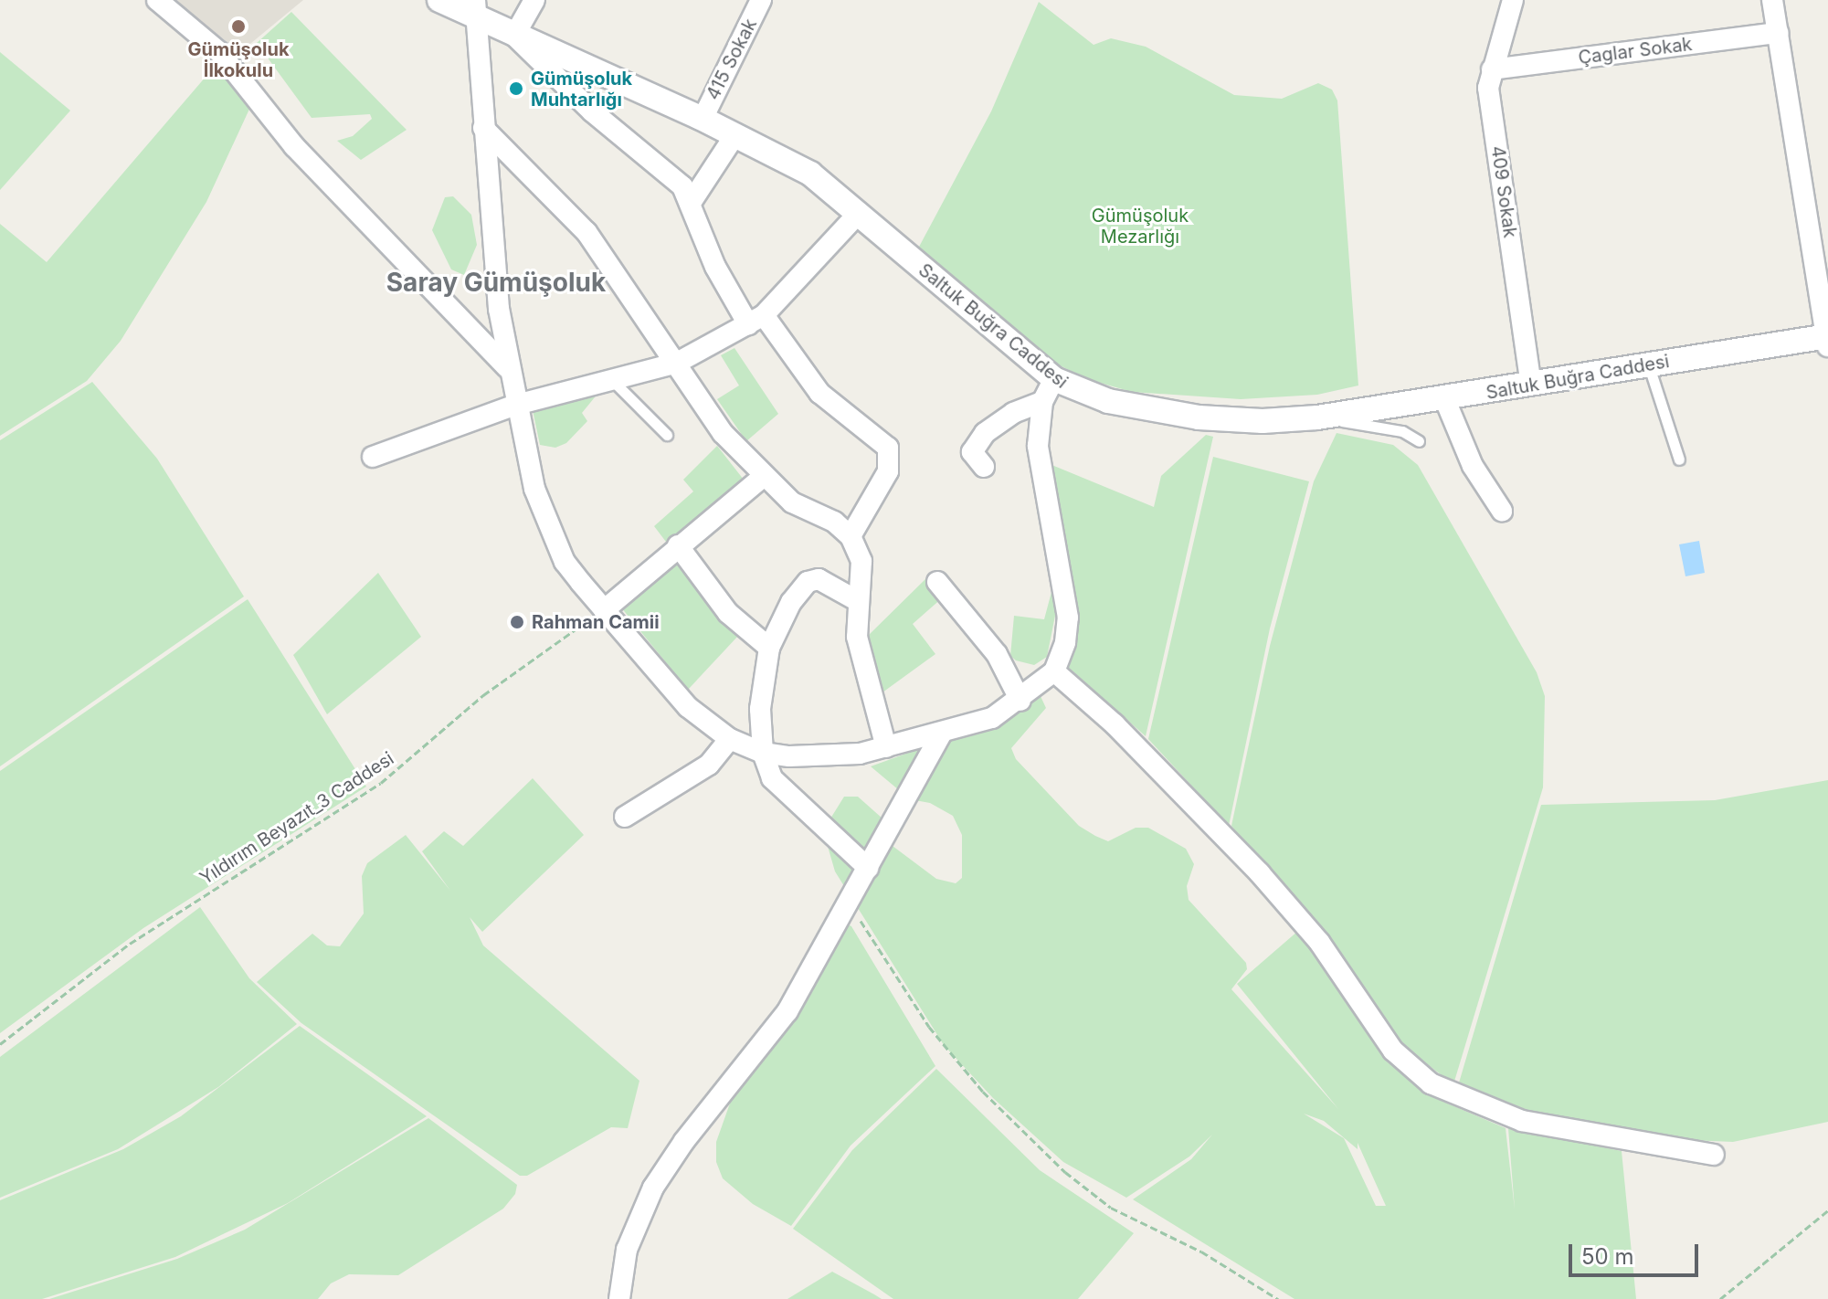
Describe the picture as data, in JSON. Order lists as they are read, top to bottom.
{
  "streets": {
    "street": [
      "Çaglar Sokak",
      "415 Sokak",
      "409 Sokak",
      "Saltuk Buğra Caddesi"
    ],
    "path": ["Yıldırım Beyazıt_3 Caddesi"]
  },
  "crossings": [
    ["Çaglar Sokak", "409 Sokak"],
    ["415 Sokak", "Saltuk Buğra Caddesi"],
    ["409 Sokak", "Saltuk Buğra Caddesi"]
  ],
  "districts": ["Saray Gümüşoluk"],
  "parks": ["Gümüşoluk Mezarlığı"],
  "places": ["Gümüşoluk İlkokulu", "Gümüşoluk Muhtarlığı", "Rahman Camii"],
  "scale_bar": "50 m"
}
